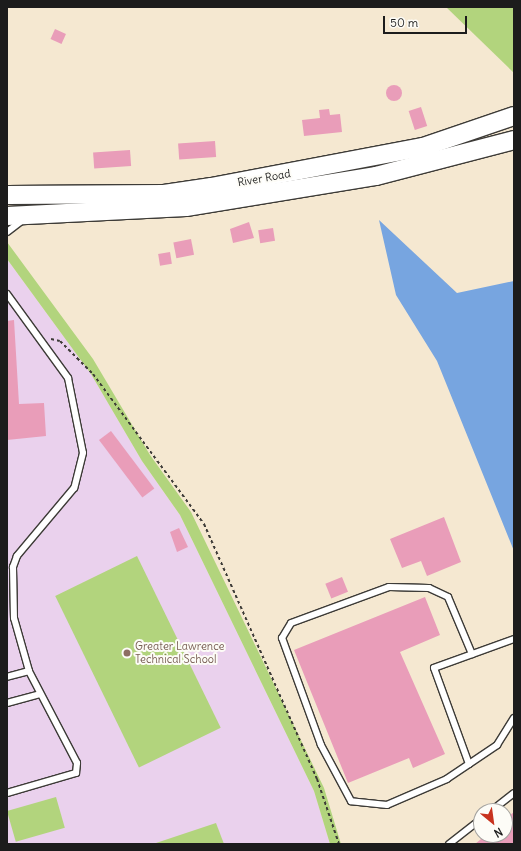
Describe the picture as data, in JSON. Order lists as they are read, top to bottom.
{
  "streets": {
    "main road": ["River Road"]
  },
  "places": ["Greater Lawrence Technical School"],
  "scale_bar": "50 m",
  "north": "bottom right"
}
